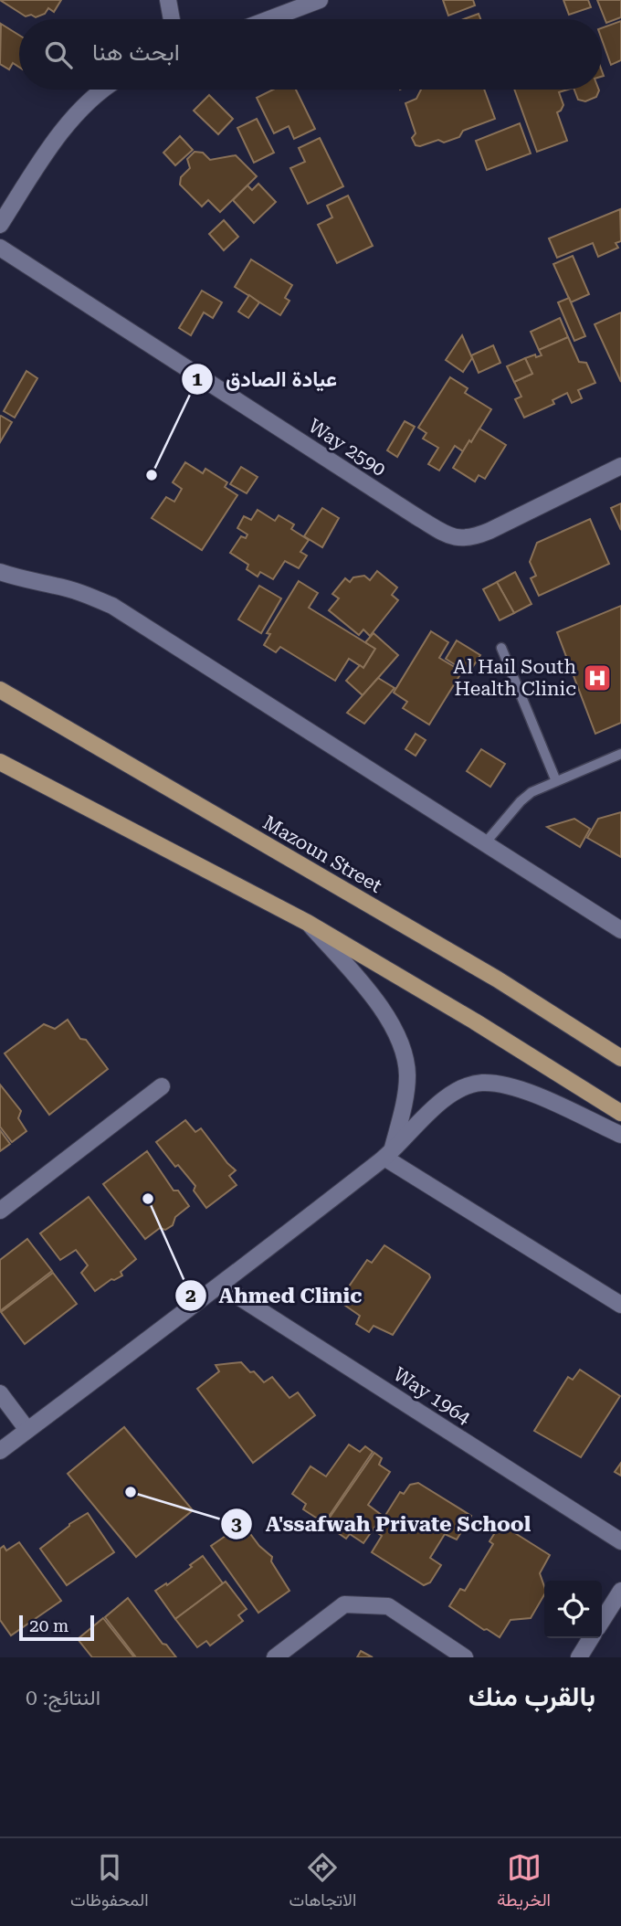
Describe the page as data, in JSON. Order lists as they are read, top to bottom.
{
  "streets": {
    "main road": ["Mazoun Street"],
    "street": ["Way 2590", "Way 1964"]
  },
  "places": {
    "other": ["عيادة الصادق", "Ahmed Clinic", "A'ssafwah Private School"],
    "hospital": ["Al Hail South Health Clinic"]
  },
  "scale_bar": "20 m",
  "page": {
    "search": "ابحث هنا",
    "scale": "20 m",
    "heading": ["بالقرب منك", "النتائج: 0"],
    "nav": ["الخريطة", "الاتجاهات", "المحفوظات"]
  }
}
